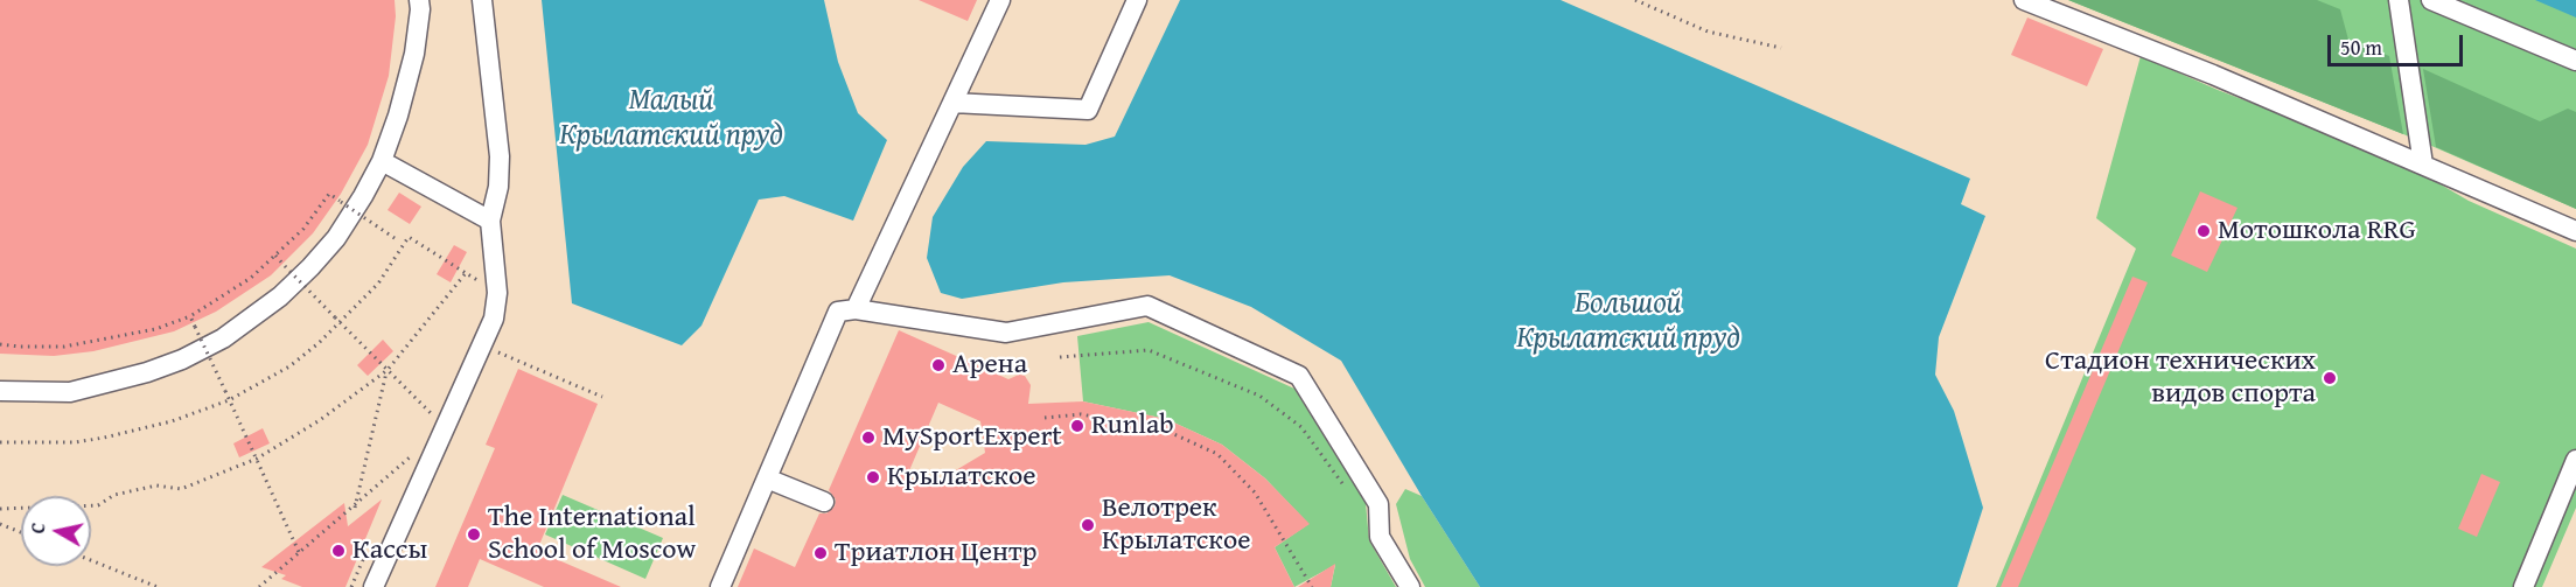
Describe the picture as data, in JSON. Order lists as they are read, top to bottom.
{
  "water": ["Малый Крылатский пруд", "Большой Крылатский пруд"],
  "places": [
    "Мотошкола RRG",
    "Арена",
    "Стадион технических видов спорта",
    "Runlab",
    "MySportExpert",
    "Крылатское",
    "Велотрек Крылатское",
    "The International School of Moscow",
    "Кассы",
    "Триатлон Центр"
  ],
  "scale_bar": "50 m",
  "north": "left"
}
